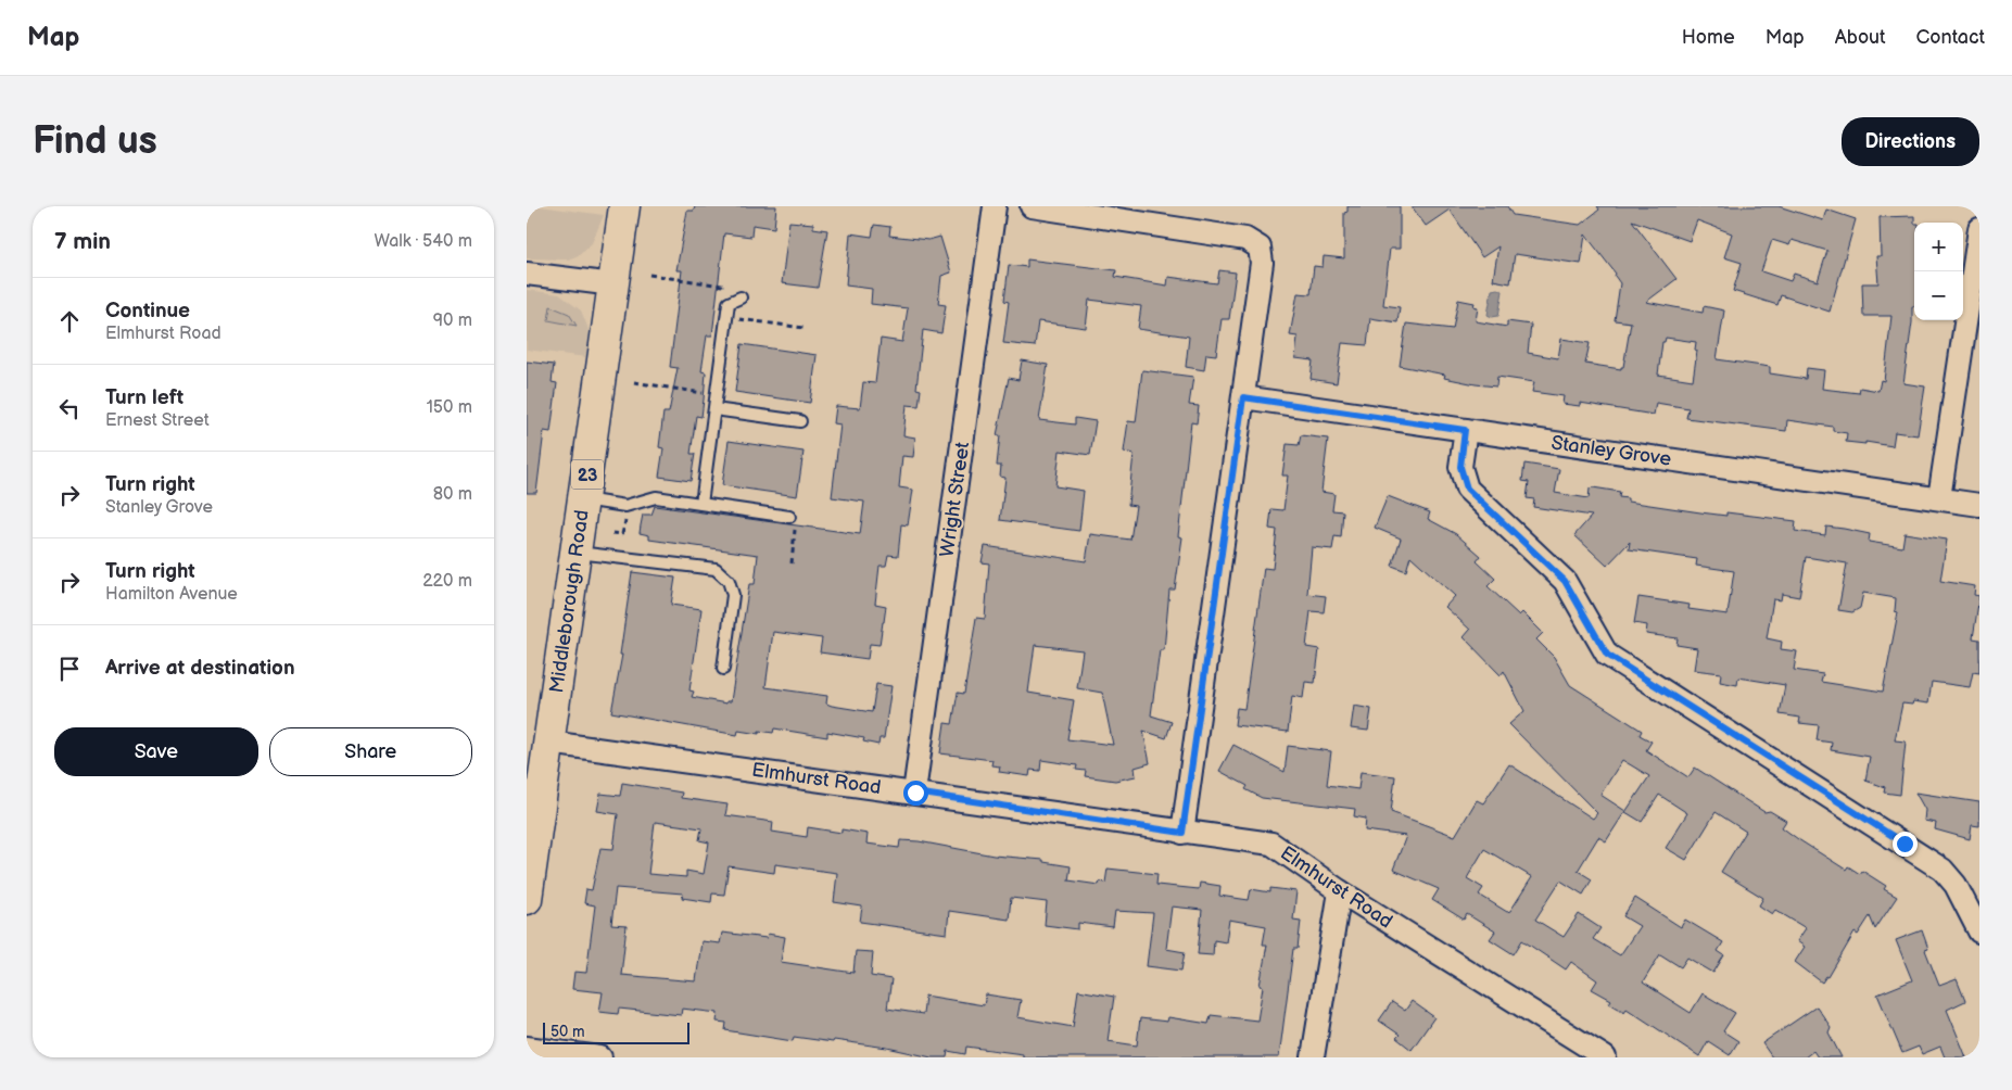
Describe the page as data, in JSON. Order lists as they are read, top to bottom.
{
  "streets": {
    "main road": ["23", "Middleborough Road"],
    "street": ["Stanley Grove", "Wright Street", "Elmhurst Road"]
  },
  "crossings": [
    ["Wright Street", "Elmhurst Road"],
    ["Middleborough Road", "Elmhurst Road"]
  ],
  "scale_bar": "50 m",
  "page": {
    "header": "Map",
    "nav": [
      "Home",
      "Map",
      "About",
      "Contact"
    ],
    "buttons": [
      "Directions",
      ["Save", "Share"]
    ],
    "title": "Find us",
    "heading": ["7 min", "Walk · 540 m"],
    "map_buttons": ["+", "−"],
    "list": [
      ["Continue", "Elmhurst Road", "90 m"],
      ["Turn left", "Ernest Street", "150 m"],
      ["Turn right", "Stanley Grove", "80 m"],
      ["Turn right", "Hamilton Avenue", "220 m"],
      "Arrive at destination"
    ],
    "scale": "50 m"
  }
}
